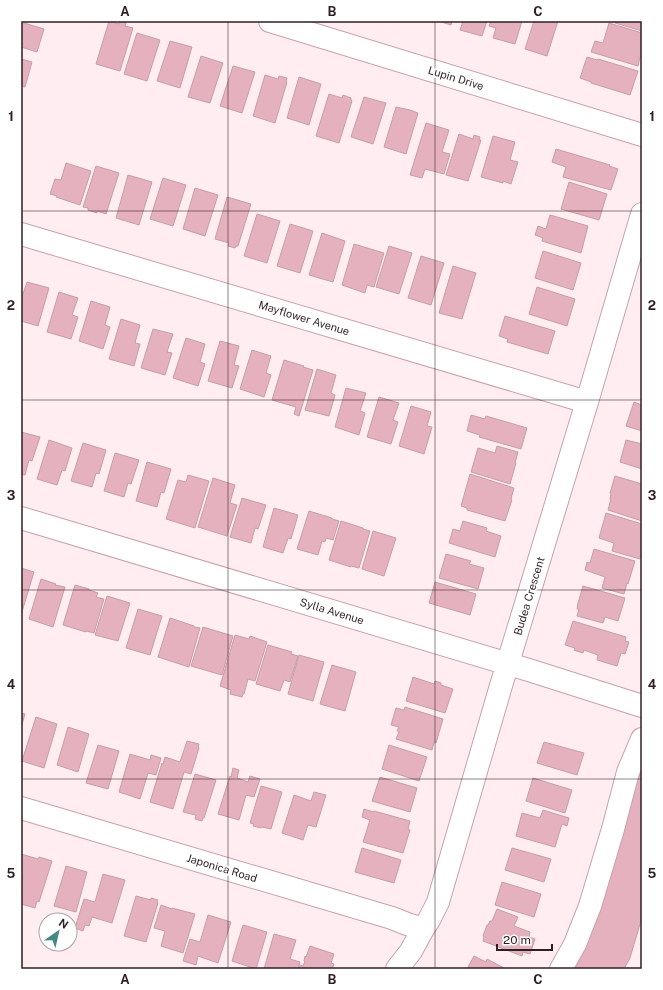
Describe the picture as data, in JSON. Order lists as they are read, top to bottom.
{
  "streets": {
    "street": [
      "Lupin Drive",
      "Mayflower Avenue",
      "Budea Crescent",
      "Sylla Avenue",
      "Japonica Road"
    ]
  },
  "crossings": [
    ["Mayflower Avenue", "Budea Crescent"],
    ["Budea Crescent", "Sylla Avenue"],
    ["Budea Crescent", "Japonica Road"]
  ],
  "scale_bar": "20 m",
  "north": "top right",
  "grid": {
    "columns": ["A", "B", "C"],
    "rows": [
      "1",
      "2",
      "3",
      "4",
      "5"
    ]
  }
}
